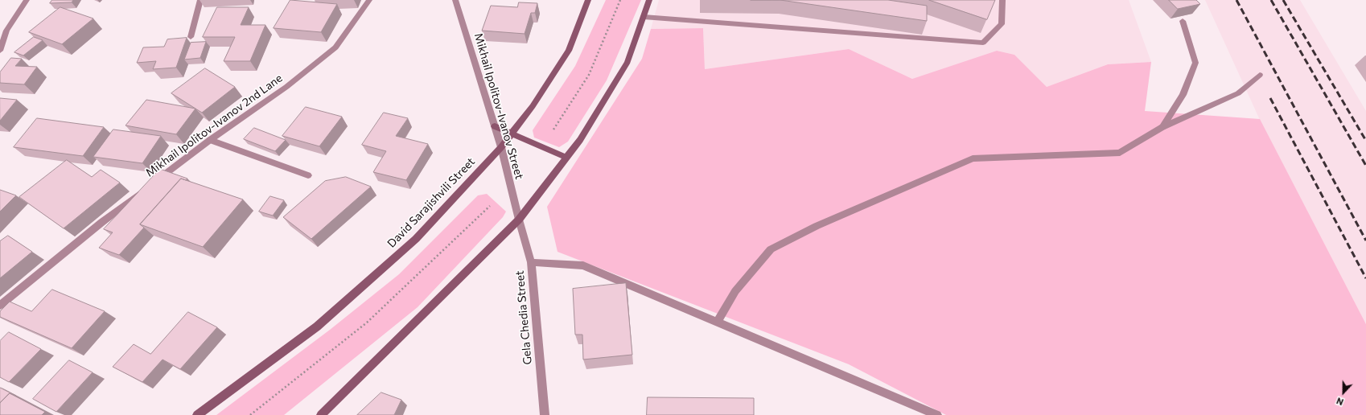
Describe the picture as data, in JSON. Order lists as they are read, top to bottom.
{
  "streets": {
    "main road": ["David Sarajishvili Street"],
    "street": ["Mikhail Ipolitov-Ivanov Street", "Mikhail Ipolitov-Ivanov 2nd Lane", "Gela Chedia Street"]
  },
  "crossings": [
    ["Mikhail Ipolitov-Ivanov Street", "David Sarajishvili Street"],
    ["Mikhail Ipolitov-Ivanov Street", "Gela Chedia Street"]
  ],
  "north": "bottom"
}
